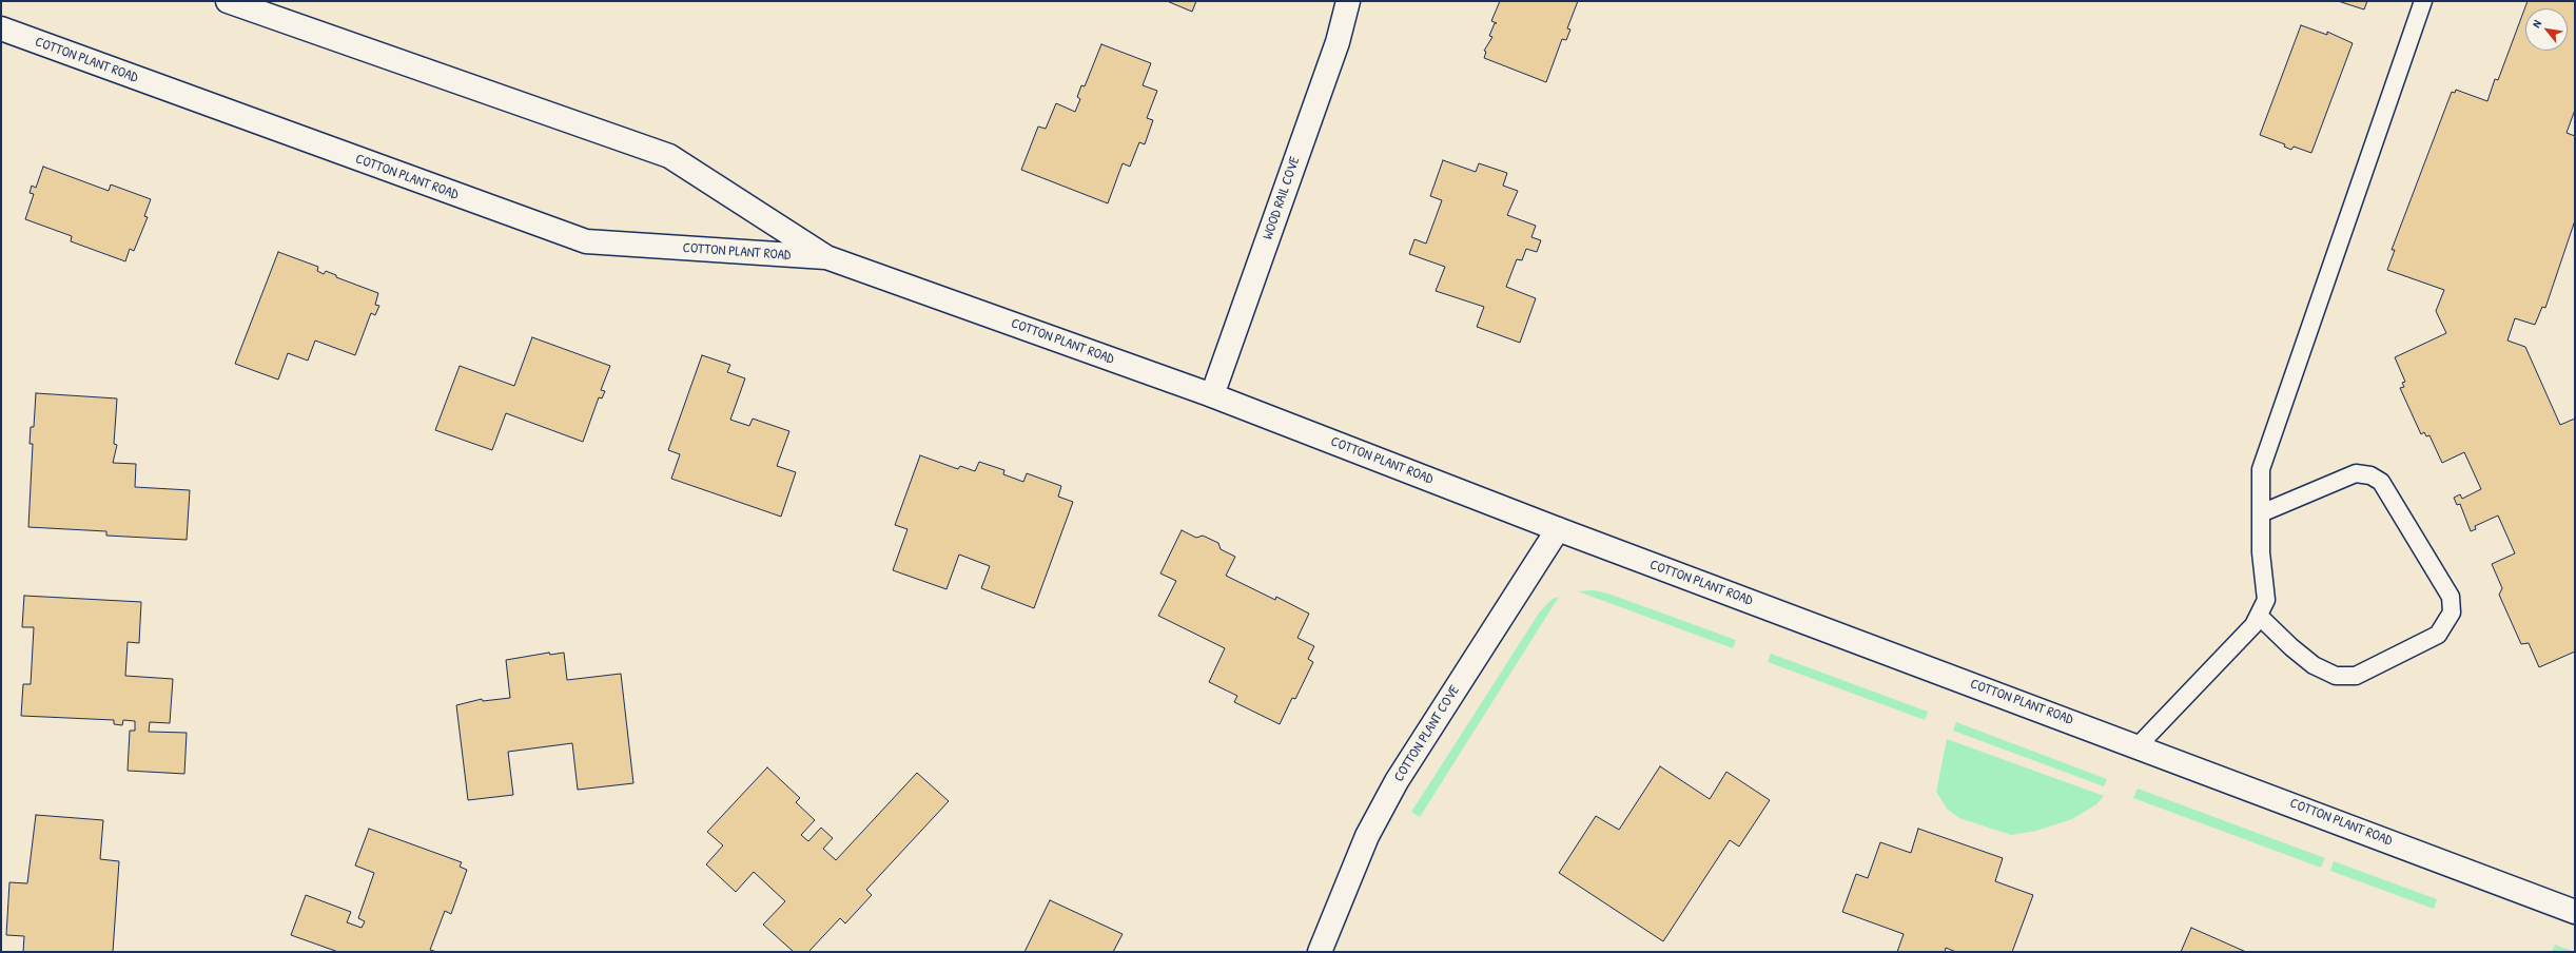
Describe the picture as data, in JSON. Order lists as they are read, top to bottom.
{
  "streets": {
    "street": ["COTTON PLANT ROAD", "WOOD RAIL COVE", "COTTON PLANT COVE"]
  },
  "crossings": [
    ["COTTON PLANT ROAD", "WOOD RAIL COVE"],
    ["COTTON PLANT ROAD", "COTTON PLANT COVE"]
  ],
  "north": "top left"
}
